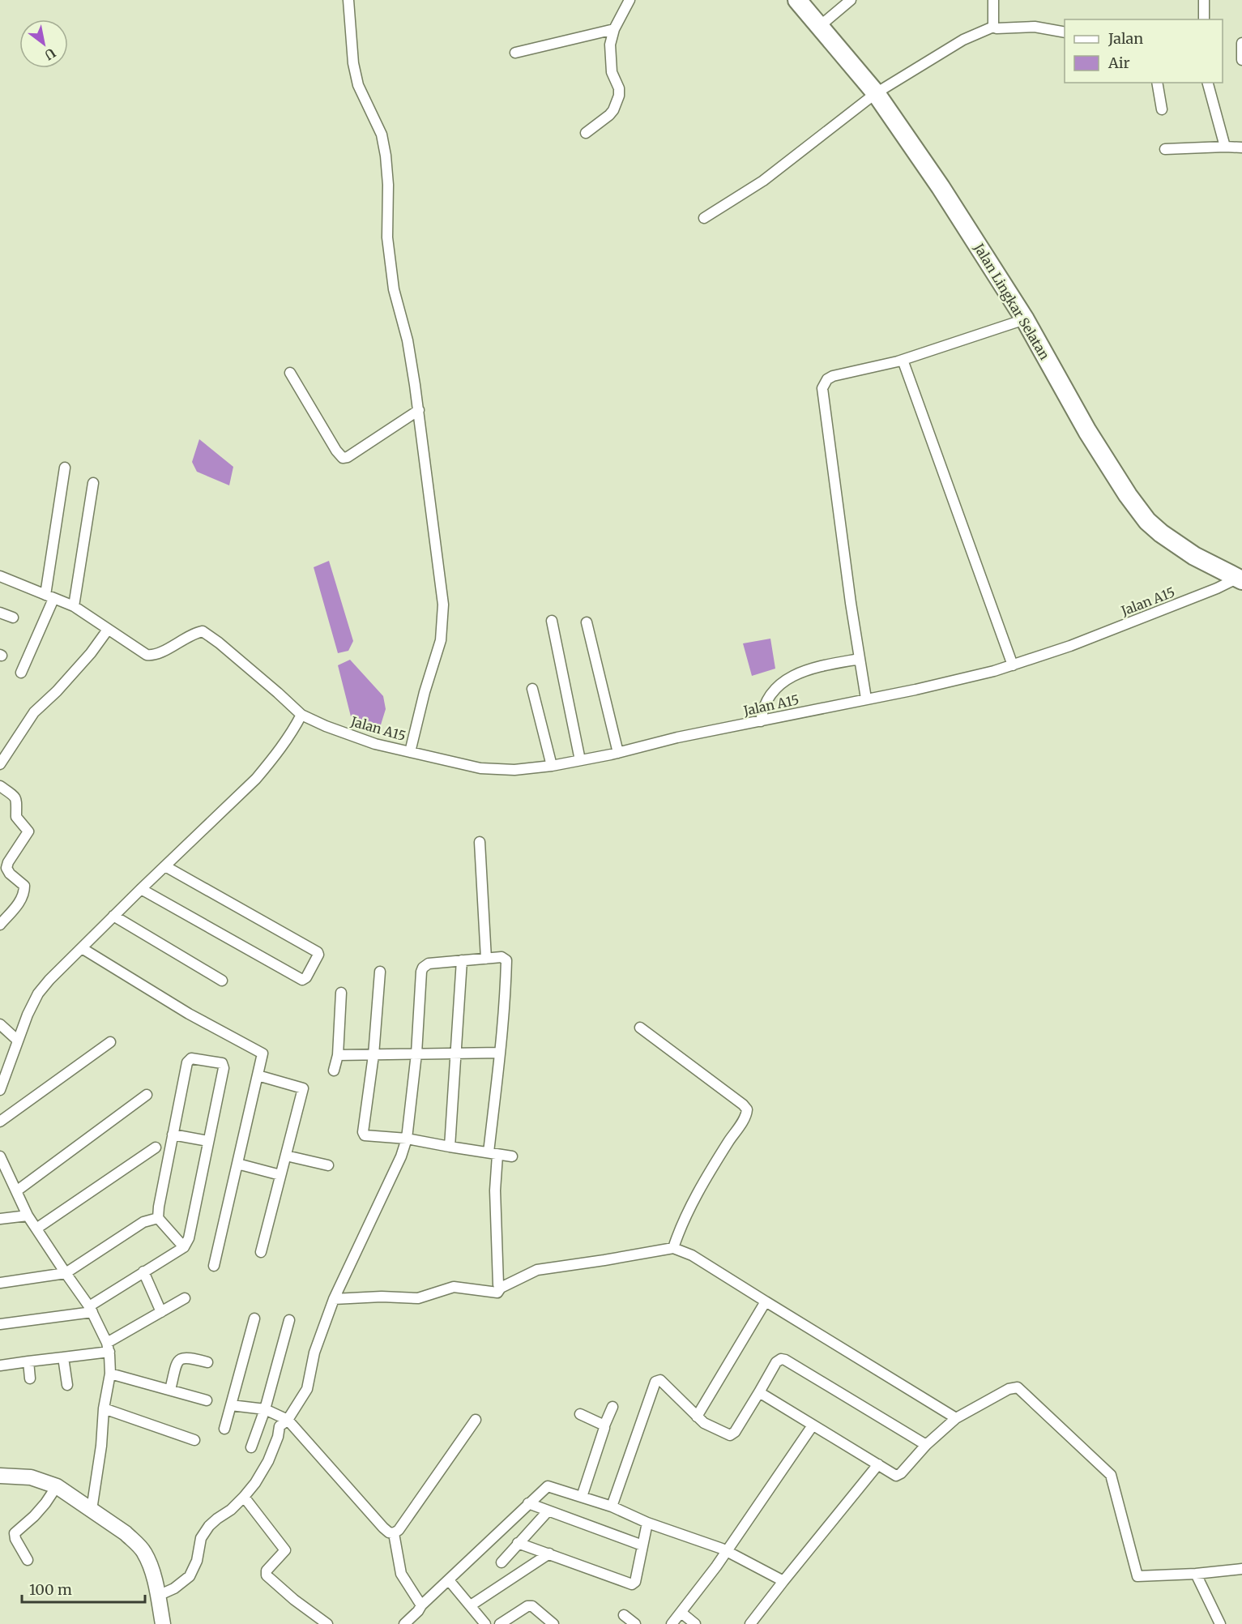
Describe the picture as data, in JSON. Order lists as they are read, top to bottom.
{
  "streets": {
    "highway": ["Jalan Lingkar Selatan"],
    "street": ["Jalan A15"]
  },
  "crossings": [
    ["Jalan Lingkar Selatan", "Jalan A15"]
  ],
  "legend": ["Jalan", "Air"],
  "scale_bar": "100 m",
  "north": "bottom right"
}
